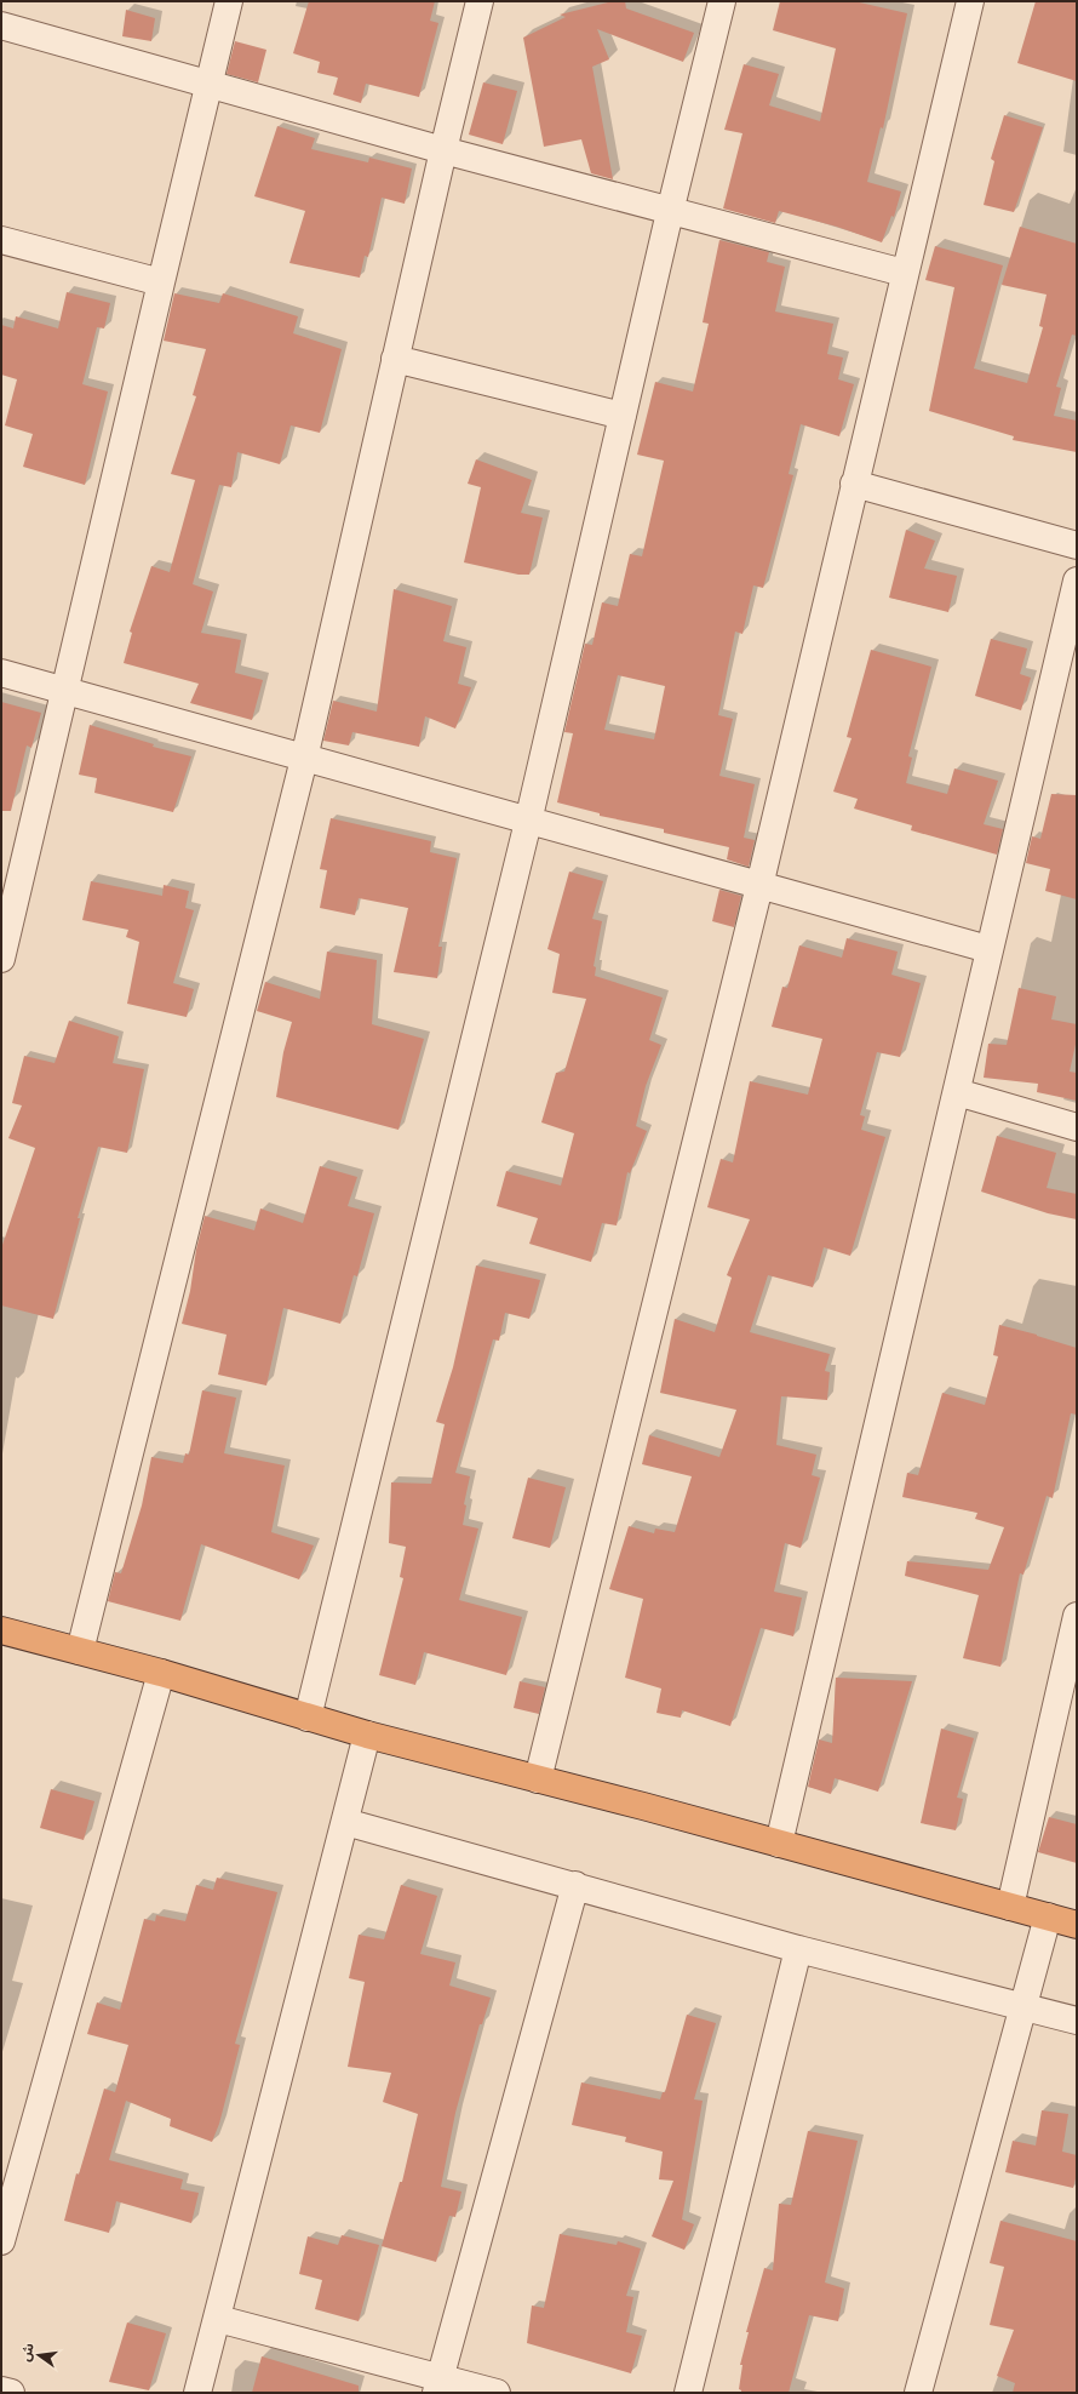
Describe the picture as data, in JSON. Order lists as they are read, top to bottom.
{
  "north": "left"
}
